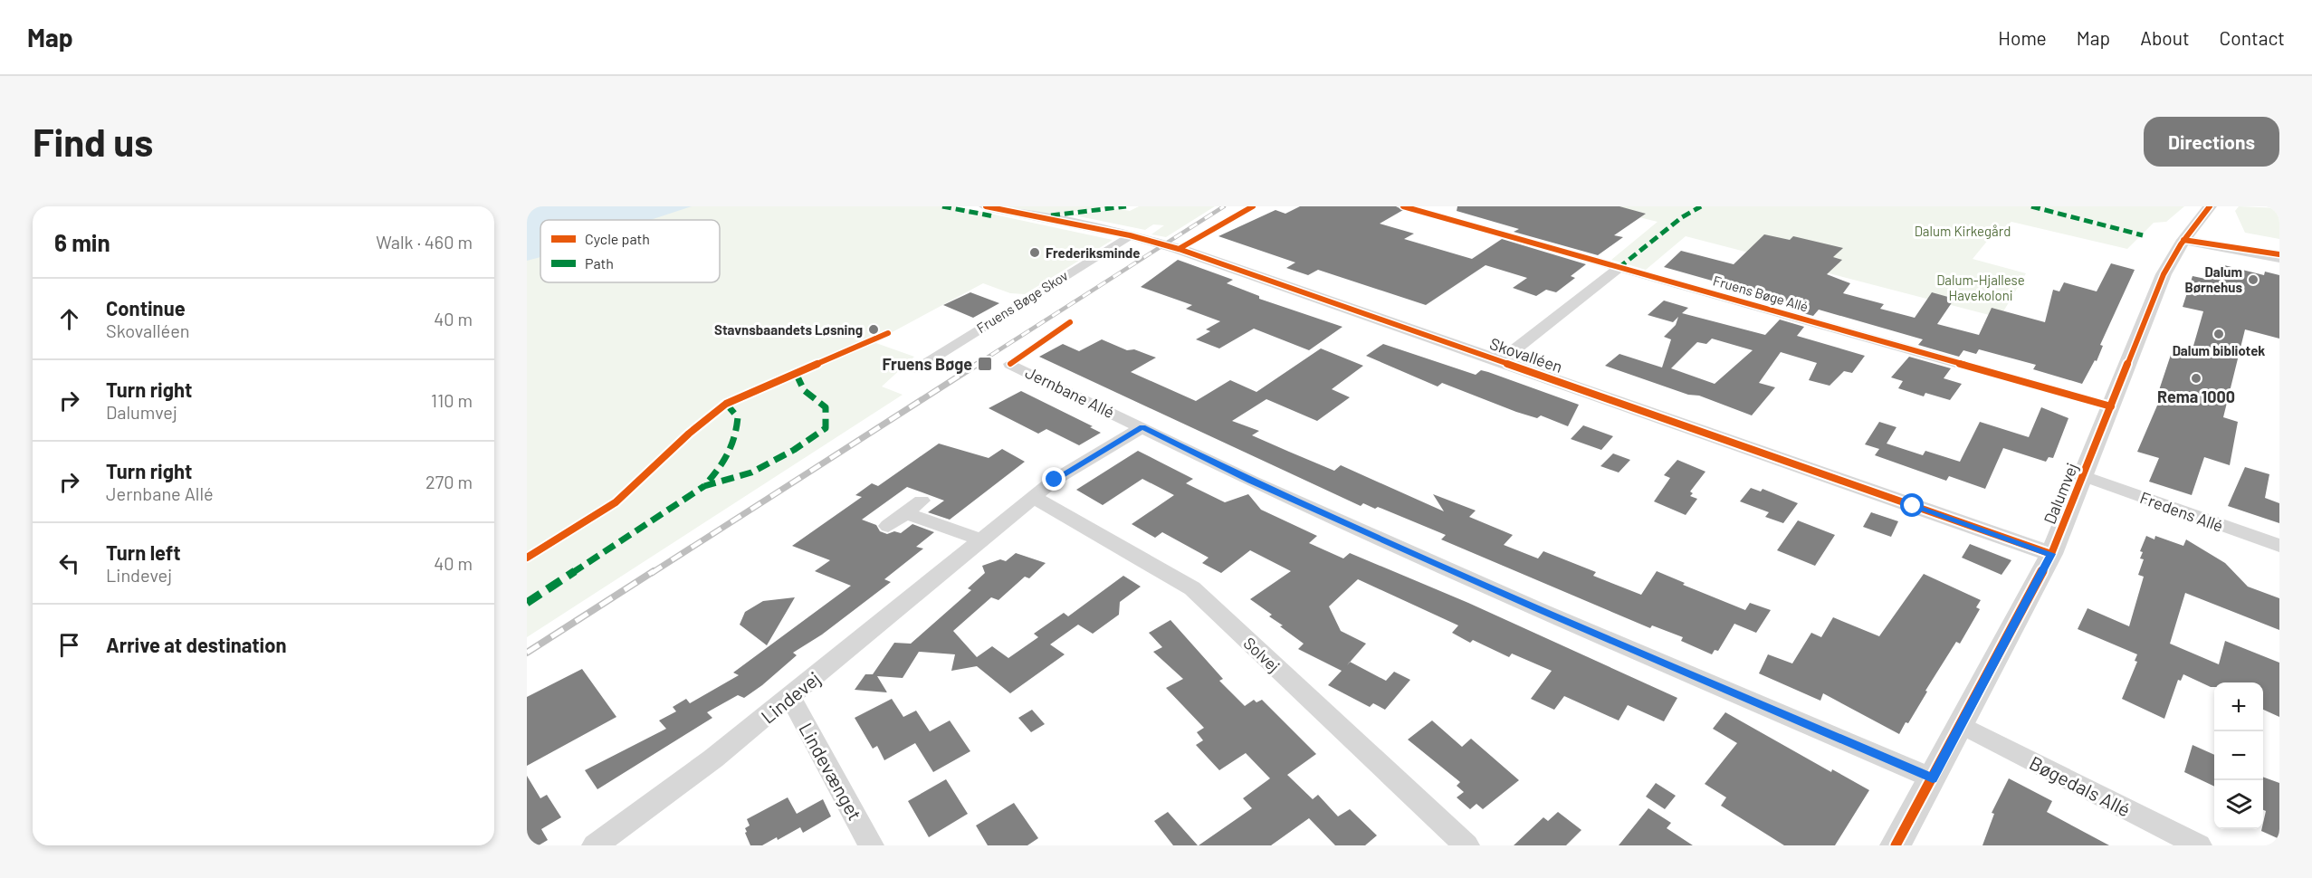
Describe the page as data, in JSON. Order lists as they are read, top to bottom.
{
  "streets": {
    "street": [
      "Fruens Bøge Allé",
      "Fruens Bøge Skov",
      "Skovalléen",
      "Jernbane Allé",
      "Dalumvej",
      "Fredens Allé",
      "Solvej",
      "Lindevej",
      "Lindevænget",
      "Bøgedals Allé"
    ]
  },
  "crossings": [
    ["Fruens Bøge Allé", "Dalumvej"],
    ["Fruens Bøge Skov", "Skovalléen"],
    ["Skovalléen", "Dalumvej"],
    ["Jernbane Allé", "Dalumvej"],
    ["Jernbane Allé", "Lindevej"],
    ["Dalumvej", "Fredens Allé"],
    ["Dalumvej", "Bøgedals Allé"],
    ["Solvej", "Lindevej"],
    ["Lindevej", "Lindevænget"]
  ],
  "parks": ["Dalum Kirkegård", "Dalum-Hjallese Havekoloni"],
  "places": {
    "other": [
      "Frederiksminde",
      "Dalum Børnehus",
      "Stavnsbaandets Løsning",
      "Dalum bibliotek",
      "Rema 1000"
    ],
    "transit": ["Fruens Bøge"]
  },
  "legend": ["Cycle path", "Path"],
  "page": {
    "header": "Map",
    "nav": [
      "Home",
      "Map",
      "About",
      "Contact"
    ],
    "buttons": "Directions",
    "title": "Find us",
    "heading": ["6 min", "Walk · 460 m"],
    "list": [
      ["Continue", "Skovalléen", "40 m"],
      ["Turn right", "Dalumvej", "110 m"],
      ["Turn right", "Jernbane Allé", "270 m"],
      ["Turn left", "Lindevej", "40 m"],
      "Arrive at destination"
    ],
    "map_buttons": ["+", "−"]
  }
}
